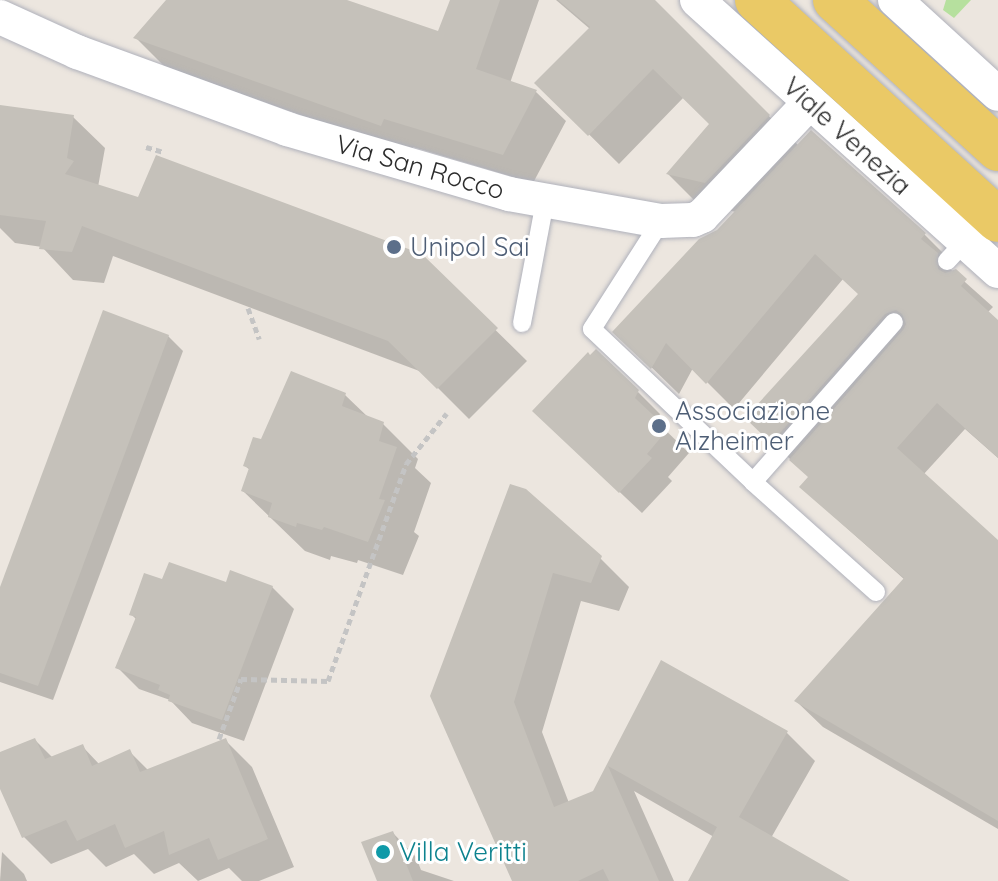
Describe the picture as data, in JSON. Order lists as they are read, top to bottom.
{
  "streets": {
    "main road": ["Viale Venezia"],
    "street": ["Via San Rocco"]
  },
  "crossings": [
    ["Viale Venezia", "Via San Rocco"]
  ],
  "places": ["Unipol Sai", "Associazione Alzheimer", "Villa Veritti"]
}
